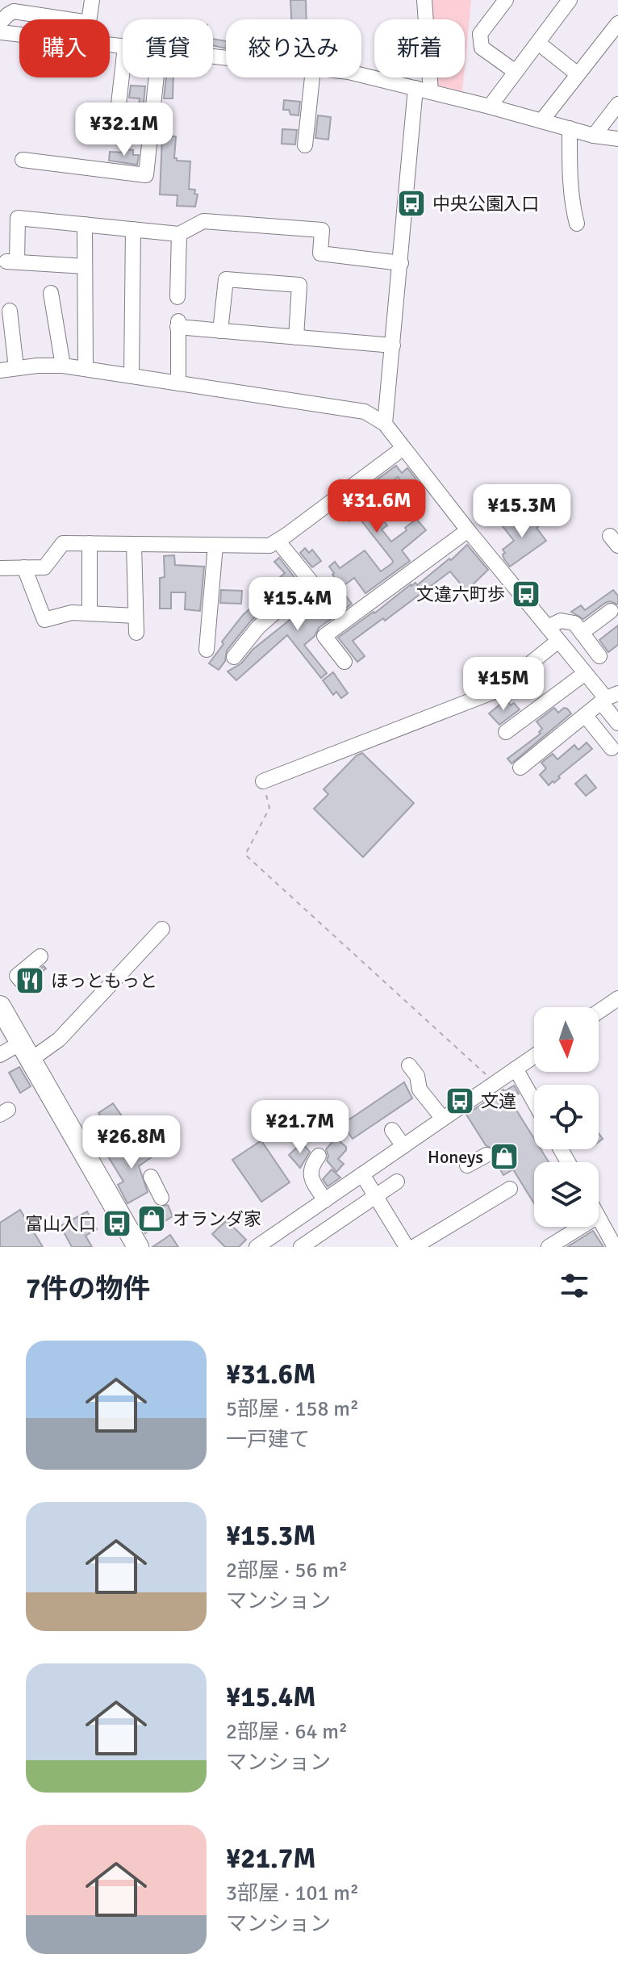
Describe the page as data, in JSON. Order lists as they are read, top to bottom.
{
  "places": {
    "bus stop": [
      "中央公園入口",
      "文違六町歩",
      "文違",
      "富山入口"
    ],
    "restaurant": ["ほっともっと"],
    "shop": ["Honeys", "オランダ家"]
  },
  "north": "bottom",
  "page": {
    "chip": [
      "購入",
      "賃貸",
      "絞り込み",
      "新着"
    ],
    "price": [
      "¥32.1M",
      "¥31.6M",
      "¥15.3M",
      "¥15.4M",
      "¥15M",
      "¥21.7M",
      "¥26.8M"
    ],
    "heading": "7件の物件",
    "list": [
      {
        "name": "¥31.6M",
        "note": "5部屋 · 158 m² · 一戸建て"
      },
      {
        "name": "¥15.3M",
        "note": "2部屋 · 56 m² · マンション"
      },
      {
        "name": "¥15.4M",
        "note": "2部屋 · 64 m² · マンション"
      },
      {
        "name": "¥21.7M",
        "note": "3部屋 · 101 m² · マンション"
      }
    ]
  }
}
